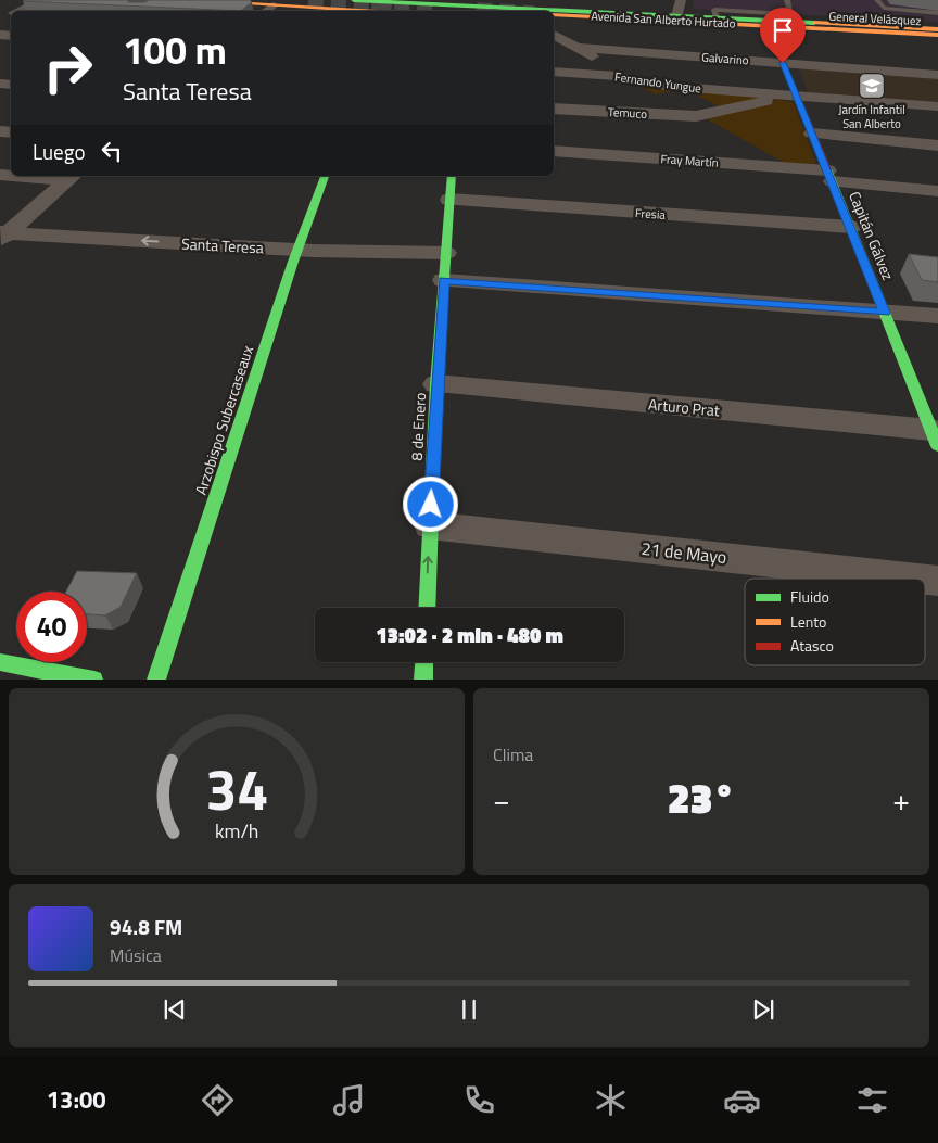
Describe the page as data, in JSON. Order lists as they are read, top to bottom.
{
  "streets": {
    "main road": [
      "General Velásquez",
      "Avenida San Alberto Hurtado",
      "Capitán Gálvez",
      "Arzobispo Subercaseaux",
      "8 de Enero"
    ],
    "street": [
      "Galvarino",
      "Fernando Yungue",
      "Temuco",
      "Fray Martín",
      "Fresia",
      "Santa Teresa",
      "Arturo Prat",
      "21 de Mayo"
    ]
  },
  "crossings": [
    ["Avenida San Alberto Hurtado", "Capitán Gálvez"],
    ["Galvarino", "Capitán Gálvez"],
    ["Fernando Yungue", "Temuco"],
    ["Fernando Yungue", "Capitán Gálvez"],
    ["Fray Martín", "Capitán Gálvez"],
    ["Fresia", "Capitán Gálvez"],
    ["Fresia", "8 de Enero"],
    ["Capitán Gálvez", "Arturo Prat"],
    ["Santa Teresa", "Arzobispo Subercaseaux"],
    ["Santa Teresa", "8 de Enero"],
    ["Arturo Prat", "8 de Enero"],
    ["8 de Enero", "21 de Mayo"]
  ],
  "one_way": ["Santa Teresa"],
  "places": {
    "school or university": ["Jardín Infantil San Alberto"]
  },
  "legend": ["Fluido", "Lento", "Atasco"],
  "page": {
    "turn": ["100 m", "Santa Teresa"],
    "then": "Luego",
    "limit": "40",
    "trip": "13:02 · 2 min · 480 m",
    "tile": "Clima",
    "heat": ["−", "23°", "+"],
    "song": ["94.8 FM", "Música"],
    "tabs": "13:00",
    "gauge": ["34", "km/h"]
  }
}
